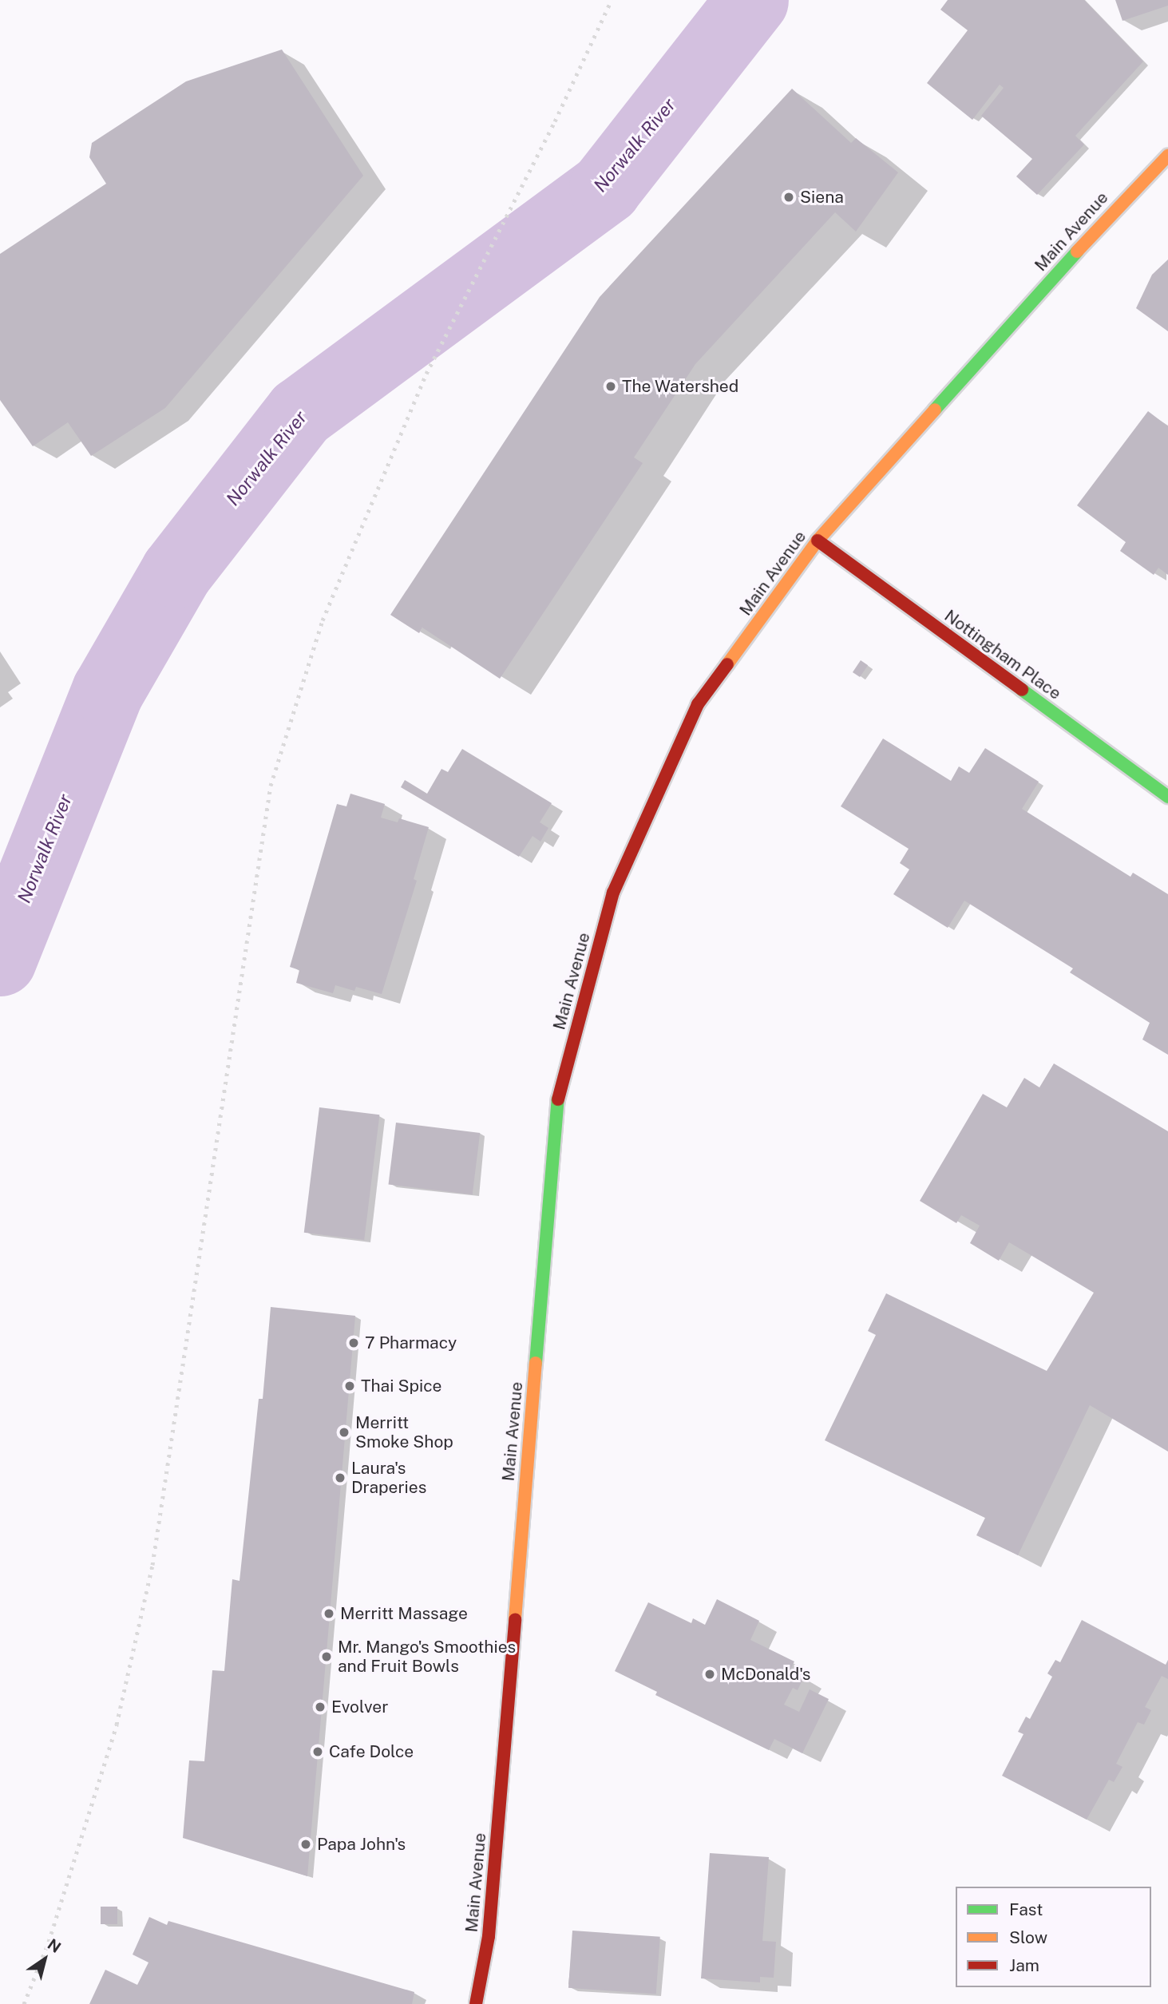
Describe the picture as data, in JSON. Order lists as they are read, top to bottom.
{
  "streets": {
    "main road": ["Main Avenue", "Nottingham Place"]
  },
  "crossings": [
    ["Main Avenue", "Nottingham Place"]
  ],
  "water": ["Norwalk River"],
  "places": [
    "Siena",
    "The Watershed",
    "7 Pharmacy",
    "Thai Spice",
    "Merritt Smoke Shop",
    "Laura's Draperies",
    "Merritt Massage",
    "Mr. Mango's Smoothies and Fruit Bowls",
    "McDonald's",
    "Evolver",
    "Cafe Dolce",
    "Papa John's"
  ],
  "legend": ["Fast", "Slow", "Jam"],
  "north": "top right"
}
